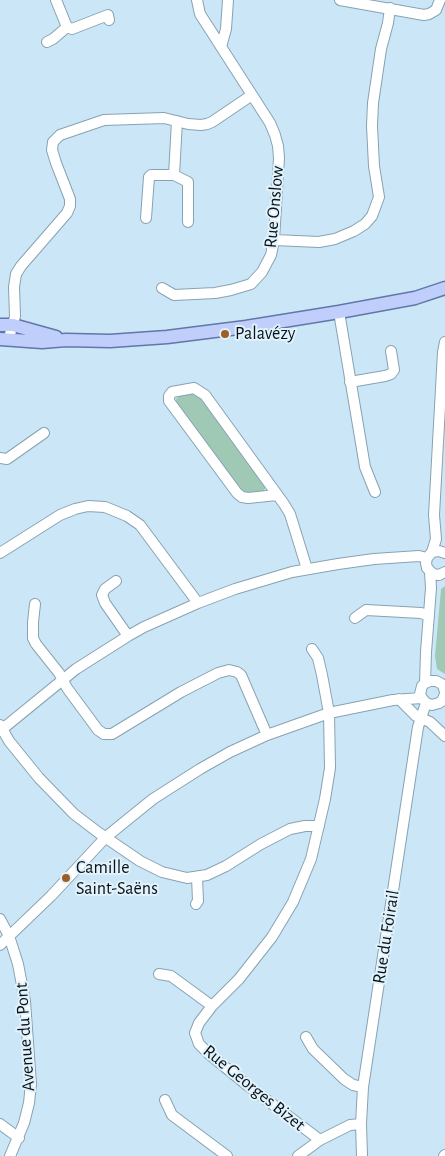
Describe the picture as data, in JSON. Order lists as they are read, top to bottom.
{
  "streets": {
    "street": [
      "Rue Onslow",
      "Rue du Foirail",
      "Avenue du Pont",
      "Rue Georges Bizet"
    ]
  },
  "places": ["Palavézy", "Camille Saint-Saëns"]
}
